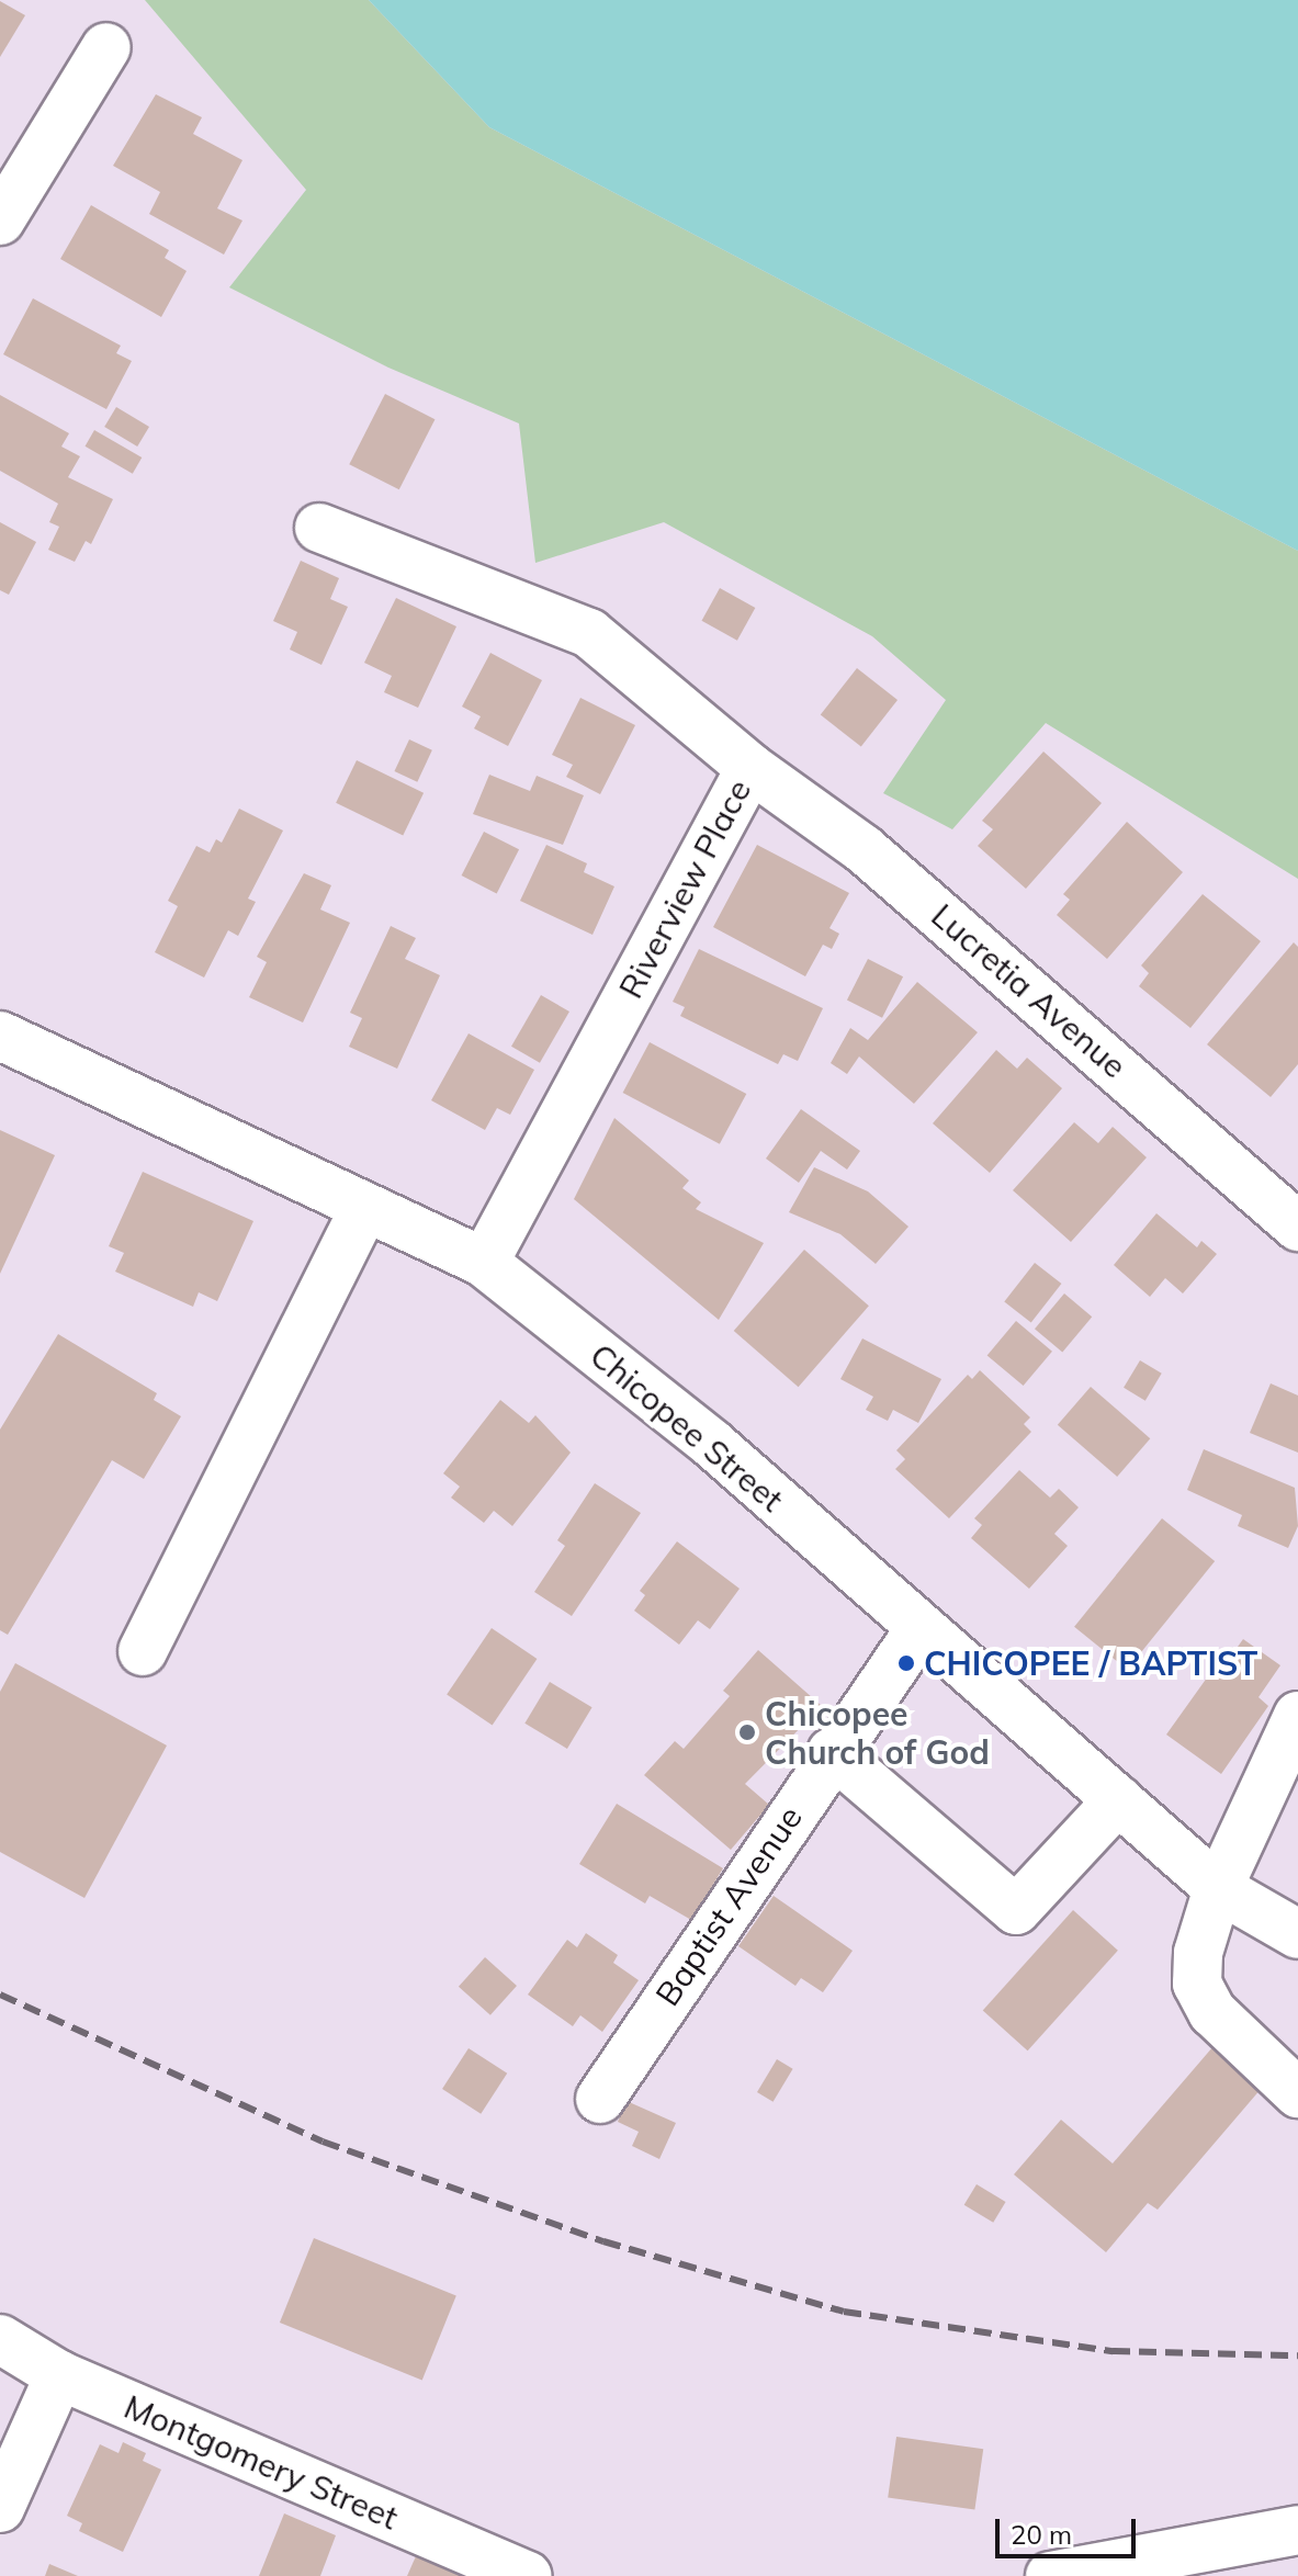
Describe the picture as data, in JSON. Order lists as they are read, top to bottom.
{
  "streets": {
    "street": [
      "Riverview Place",
      "Lucretia Avenue",
      "Chicopee Street",
      "Baptist Avenue",
      "Montgomery Street"
    ]
  },
  "crossings": [
    ["Riverview Place", "Lucretia Avenue"],
    ["Riverview Place", "Chicopee Street"],
    ["Chicopee Street", "Baptist Avenue"]
  ],
  "places": ["CHICOPEE / BAPTIST", "Chicopee Church of God"],
  "scale_bar": "20 m"
}
